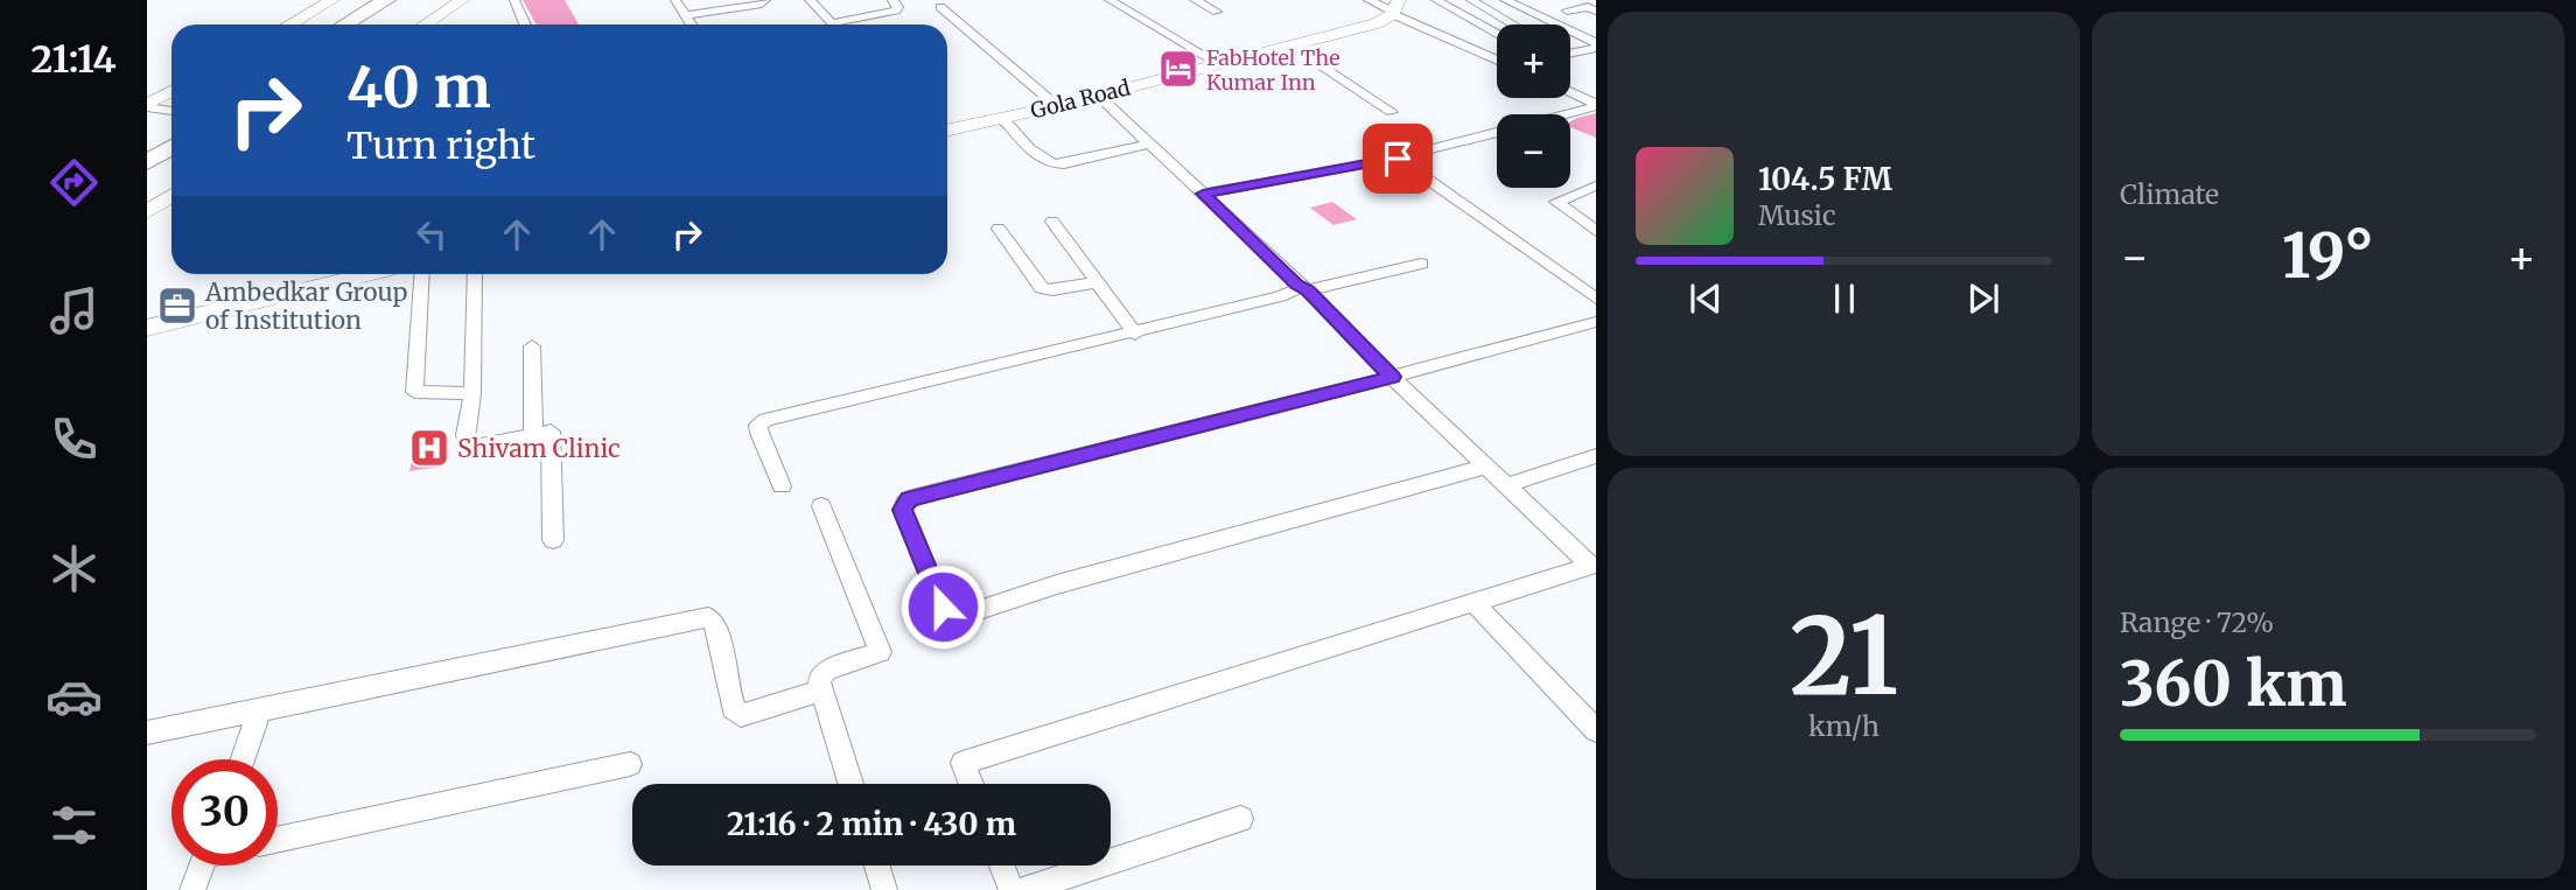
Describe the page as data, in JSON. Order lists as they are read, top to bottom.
{
  "streets": {
    "street": ["Gola Road"]
  },
  "places": {
    "hotel": ["FabHotel The Kumar Inn"],
    "office": ["Ambedkar Group of Institution"],
    "hospital": ["Shivam Clinic"]
  },
  "page": {
    "tabs": "21:14",
    "tile": [
      "Climate",
      ["21", "km/h"],
      ["Range · 72%", "360 km"]
    ],
    "map_buttons": ["+", "−"],
    "turn": ["40 m", "Turn right"],
    "song": ["104.5 FM", "Music"],
    "heat": ["−", "19°", "+"],
    "limit": "30",
    "trip": "21:16 · 2 min · 430 m"
  }
}
